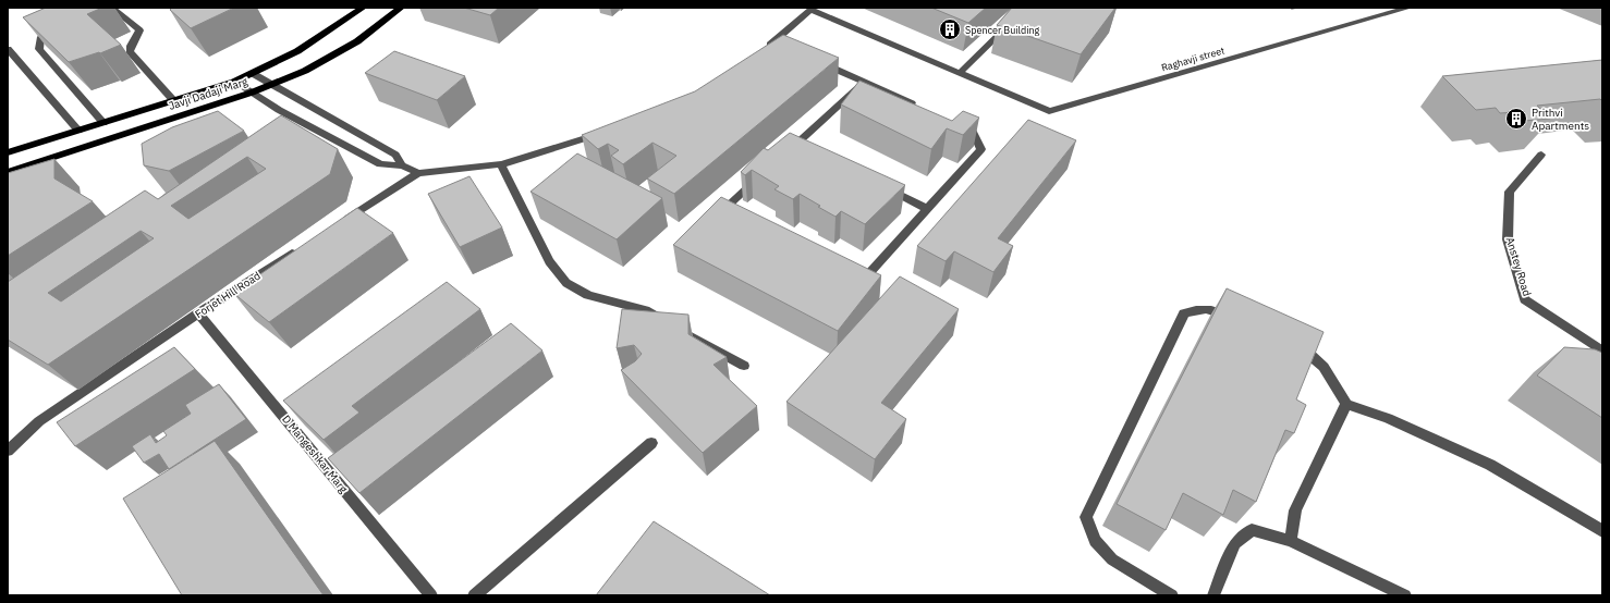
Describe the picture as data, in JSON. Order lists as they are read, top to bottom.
{
  "streets": {
    "main road": ["Javji Dadaji Marg"],
    "street": [
      "Raghavji street",
      "Anstey Road",
      "Forjet Hill Road",
      "D Mangeshkar Marg"
    ]
  },
  "crossings": [
    ["Forjet Hill Road", "D Mangeshkar Marg"]
  ],
  "places": {
    "building": ["Spencer Building", "Prithvi Apartments"]
  }
}
